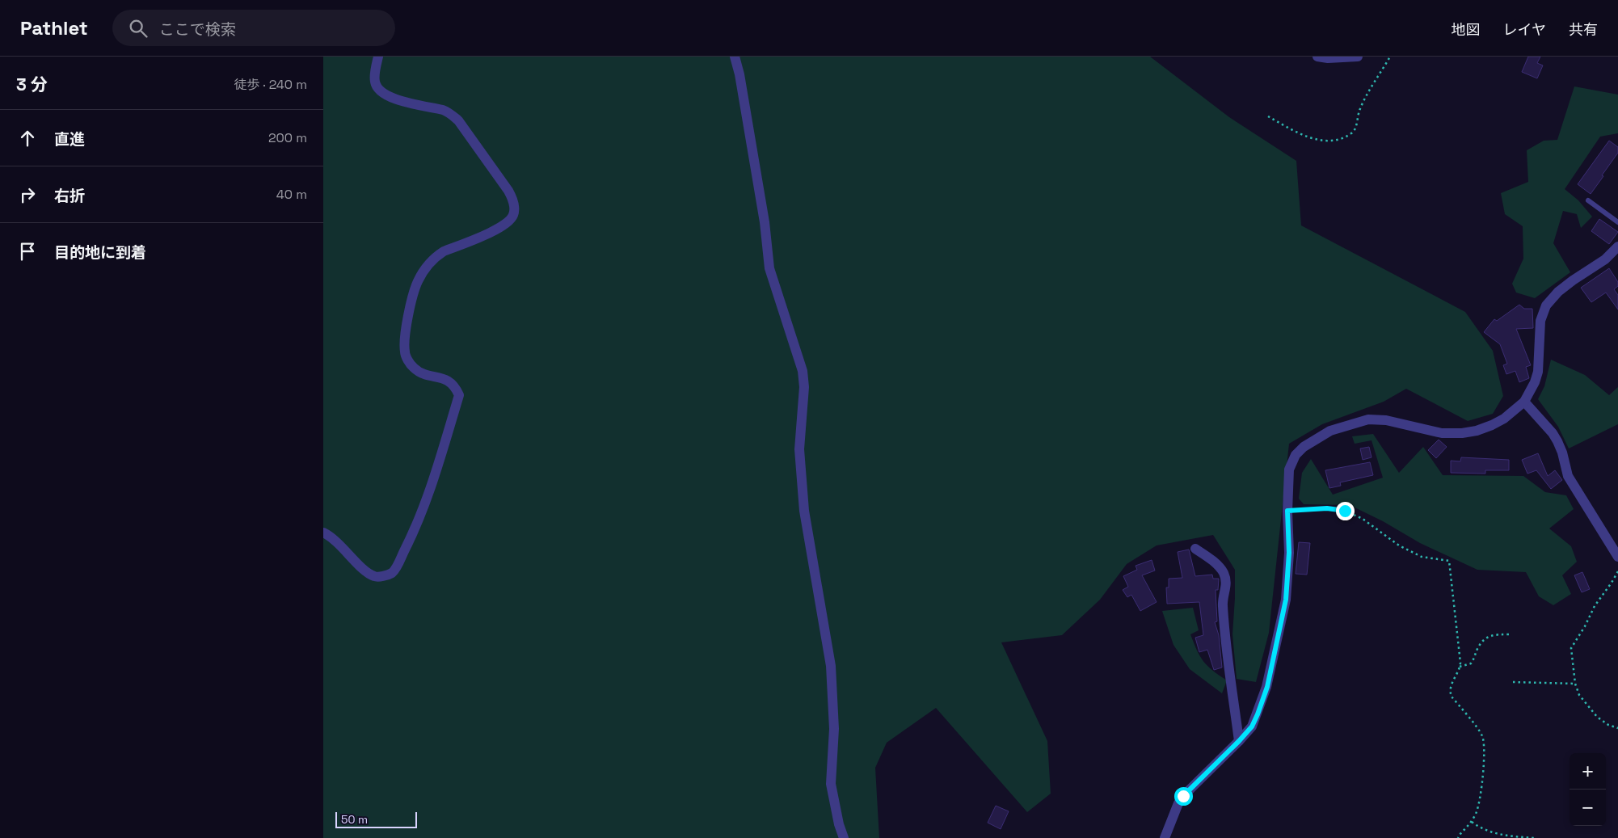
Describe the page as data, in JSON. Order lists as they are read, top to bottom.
{
  "scale_bar": "50 m",
  "page": {
    "header": "Pathlet",
    "search": "ここで検索",
    "nav": ["地図", "レイヤ", "共有"],
    "heading": ["3 分", "徒歩 · 240 m"],
    "list": [
      ["直進", "200 m"],
      ["右折", "40 m"],
      "目的地に到着"
    ],
    "map_buttons": ["+", "−"],
    "scale": "50 m"
  }
}
